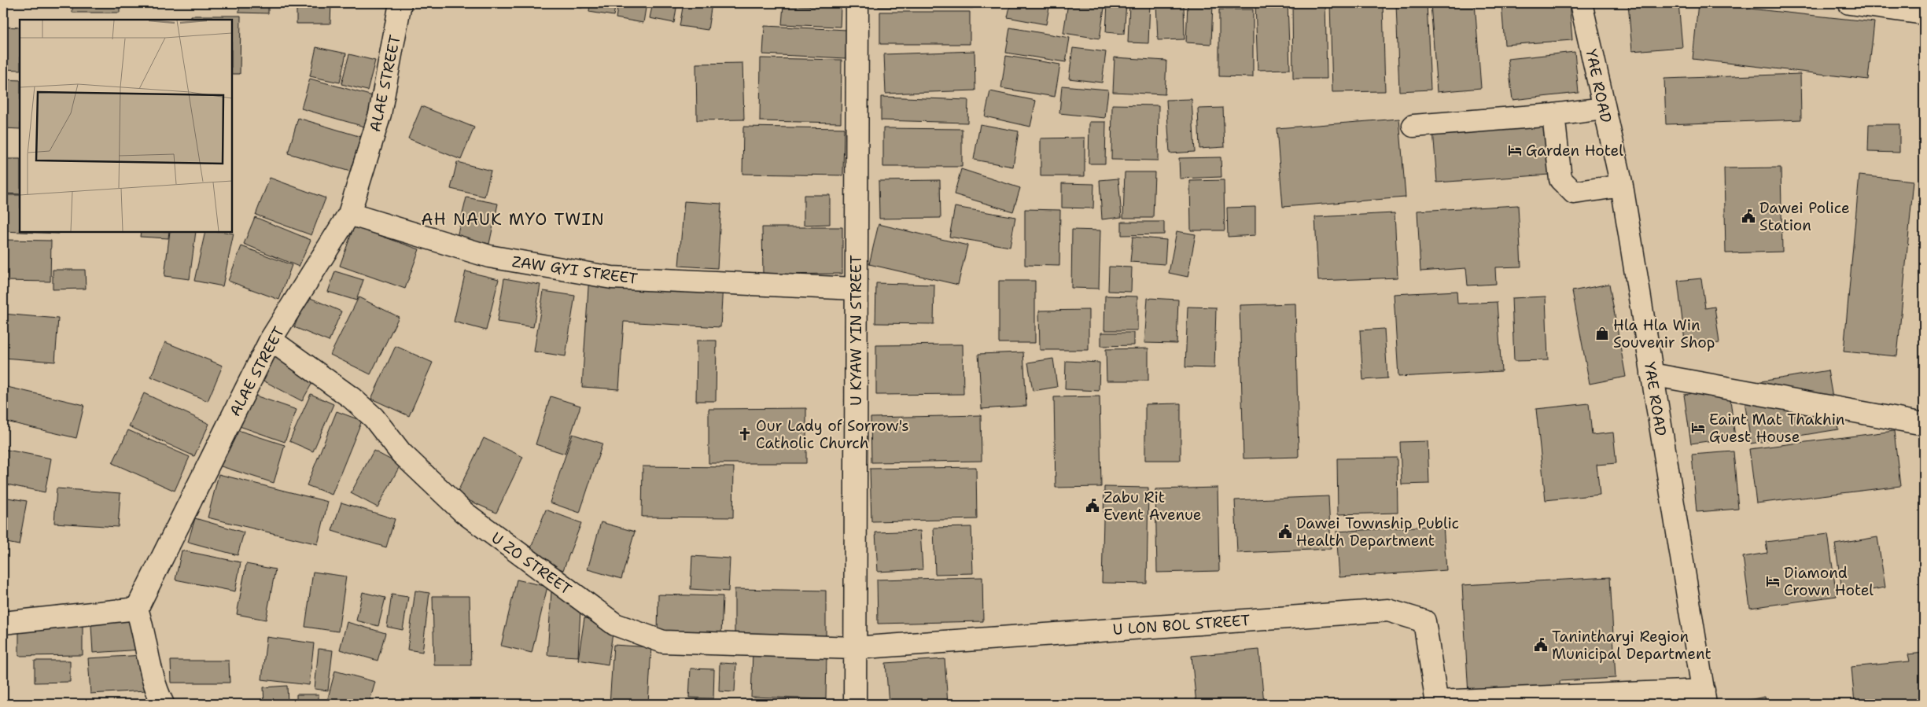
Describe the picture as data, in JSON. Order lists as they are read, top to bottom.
{
  "streets": {
    "street": [
      "ALAE STREET",
      "YAE ROAD",
      "ZAW GYI STREET",
      "U KYAW YIN STREET",
      "U ZO STREET",
      "U LON BOL STREET"
    ]
  },
  "crossings": [
    ["ALAE STREET", "ZAW GYI STREET"],
    ["ALAE STREET", "U ZO STREET"],
    ["ZAW GYI STREET", "U KYAW YIN STREET"],
    ["U KYAW YIN STREET", "U ZO STREET"],
    ["U KYAW YIN STREET", "U LON BOL STREET"],
    ["U ZO STREET", "U LON BOL STREET"]
  ],
  "districts": ["AH NAUK MYO TWIN"],
  "places": {
    "hotel": ["Garden Hotel", "Eaint Mat Thakhin Guest House", "Diamond Crown Hotel"],
    "public building": [
      "Dawei Police Station",
      "Zabu Rit Event Avenue",
      "Dawei Township Public Health Department",
      "Tanintharyi Region Municipal Department"
    ],
    "shop": ["Hla Hla Win Souvenir Shop"],
    "church": ["Our Lady of Sorrow's Catholic Church"]
  }
}
